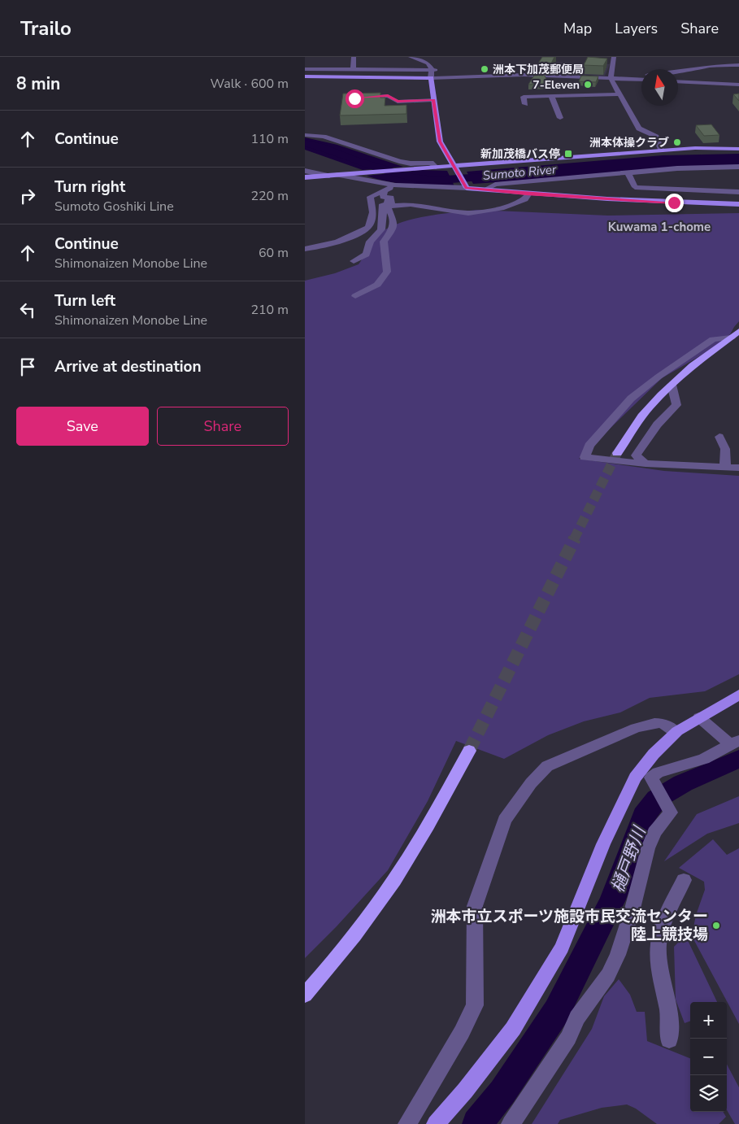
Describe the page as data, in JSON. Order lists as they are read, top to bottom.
{
  "districts": ["Kuwama 1-chome"],
  "water": ["Sumoto River", "樋戸野川"],
  "places": {
    "other": [
      "洲本下加茂郵便局",
      "7-Eleven",
      "洲本体操クラブ",
      "洲本市立スポーツ施設市民交流センター 陸上競技場"
    ],
    "transit": ["新加茂橋バス停"]
  },
  "north": "top",
  "page": {
    "header": "Trailo",
    "nav": ["Map", "Layers", "Share"],
    "heading": ["8 min", "Walk · 600 m"],
    "list": [
      ["Continue", "110 m"],
      ["Turn right", "Sumoto Goshiki Line", "220 m"],
      ["Continue", "Shimonaizen Monobe Line", "60 m"],
      ["Turn left", "Shimonaizen Monobe Line", "210 m"],
      "Arrive at destination"
    ],
    "buttons": ["Save", "Share"],
    "map_buttons": ["+", "−"]
  }
}
